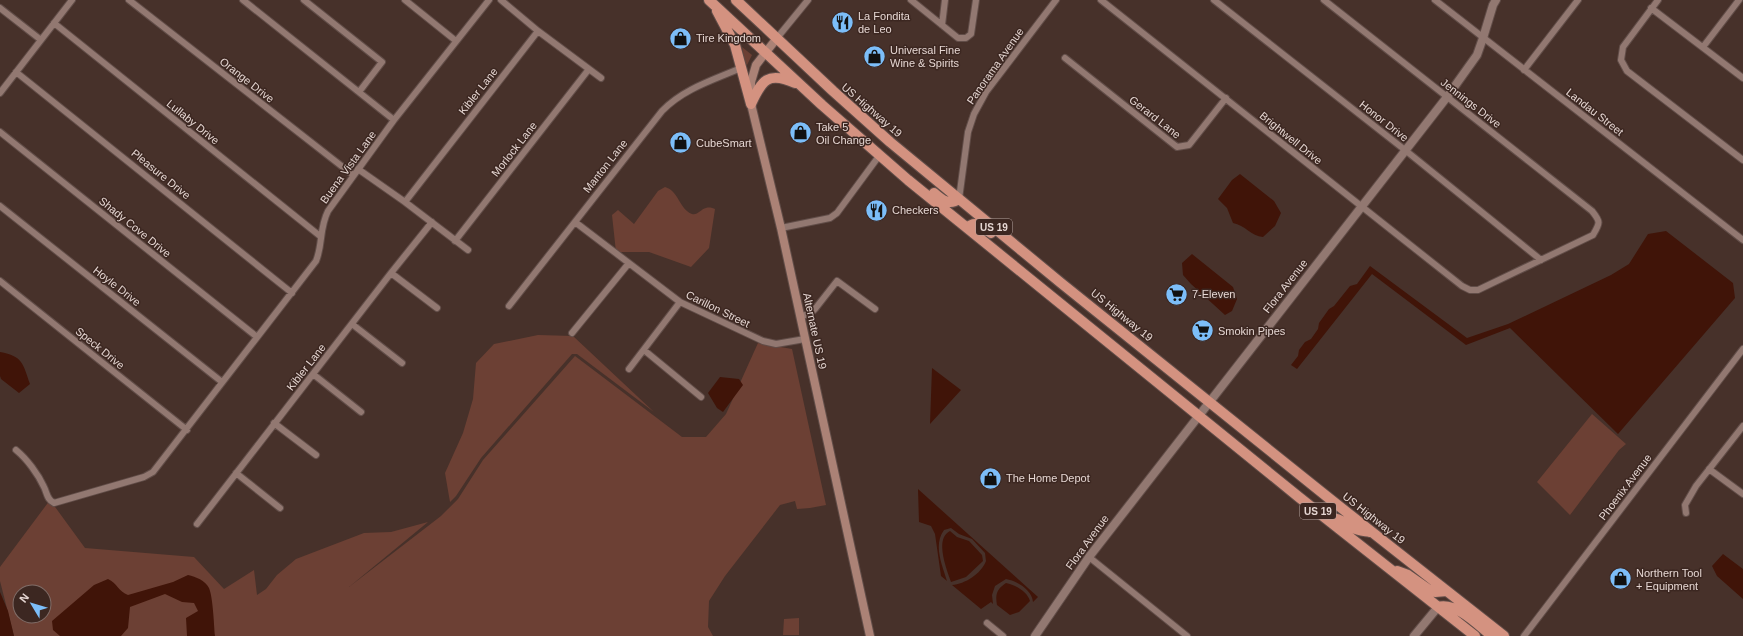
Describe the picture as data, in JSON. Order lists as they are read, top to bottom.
{
  "streets": {
    "highway": ["US Highway 19", "US 19"],
    "main road": ["Alternate US 19"],
    "street": [
      "Panorama Avenue",
      "Orange Drive",
      "Kibler Lane",
      "Jennings Drive",
      "Landau Street",
      "Gerard Lane",
      "Honor Drive",
      "Lullaby Drive",
      "Brightwell Drive",
      "Morlock Lane",
      "Manton Lane",
      "Buena Vista Lane",
      "Pleasure Drive",
      "Shady Cove Drive",
      "Hoyle Drive",
      "Flora Avenue",
      "Carillon Street",
      "Speck Drive",
      "Phoenix Avenue"
    ]
  },
  "crossings": [
    ["Panorama Avenue", "US Highway 19"],
    ["Orange Drive", "Buena Vista Lane"],
    ["Jennings Drive", "Honor Drive"],
    ["Jennings Drive", "Brightwell Drive"],
    ["Jennings Drive", "Flora Avenue"],
    ["US Highway 19", "Flora Avenue"],
    ["US Highway 19", "Alternate US 19"],
    ["Landau Street", "Flora Avenue"],
    ["Gerard Lane", "Brightwell Drive"],
    ["Honor Drive", "Brightwell Drive"],
    ["Honor Drive", "Flora Avenue"],
    ["Lullaby Drive", "Buena Vista Lane"],
    ["Brightwell Drive", "Flora Avenue"],
    ["Manton Lane", "Carillon Street"],
    ["Buena Vista Lane", "Pleasure Drive"],
    ["Buena Vista Lane", "Shady Cove Drive"],
    ["Buena Vista Lane", "Hoyle Drive"],
    ["Buena Vista Lane", "Speck Drive"],
    ["US 19", "Flora Avenue"],
    ["US 19", "Alternate US 19"],
    ["Carillon Street", "Alternate US 19"]
  ],
  "places": {
    "restaurant": ["La Fondita de Leo", "Checkers"],
    "shop": [
      "Tire Kingdom",
      "Universal Fine Wine & Spirits",
      "Take 5 Oil Change",
      "CubeSmart",
      "The Home Depot",
      "Northern Tool + Equipment"
    ],
    "supermarket": ["7-Eleven", "Smokin Pipes"]
  },
  "north": "top left"
}
